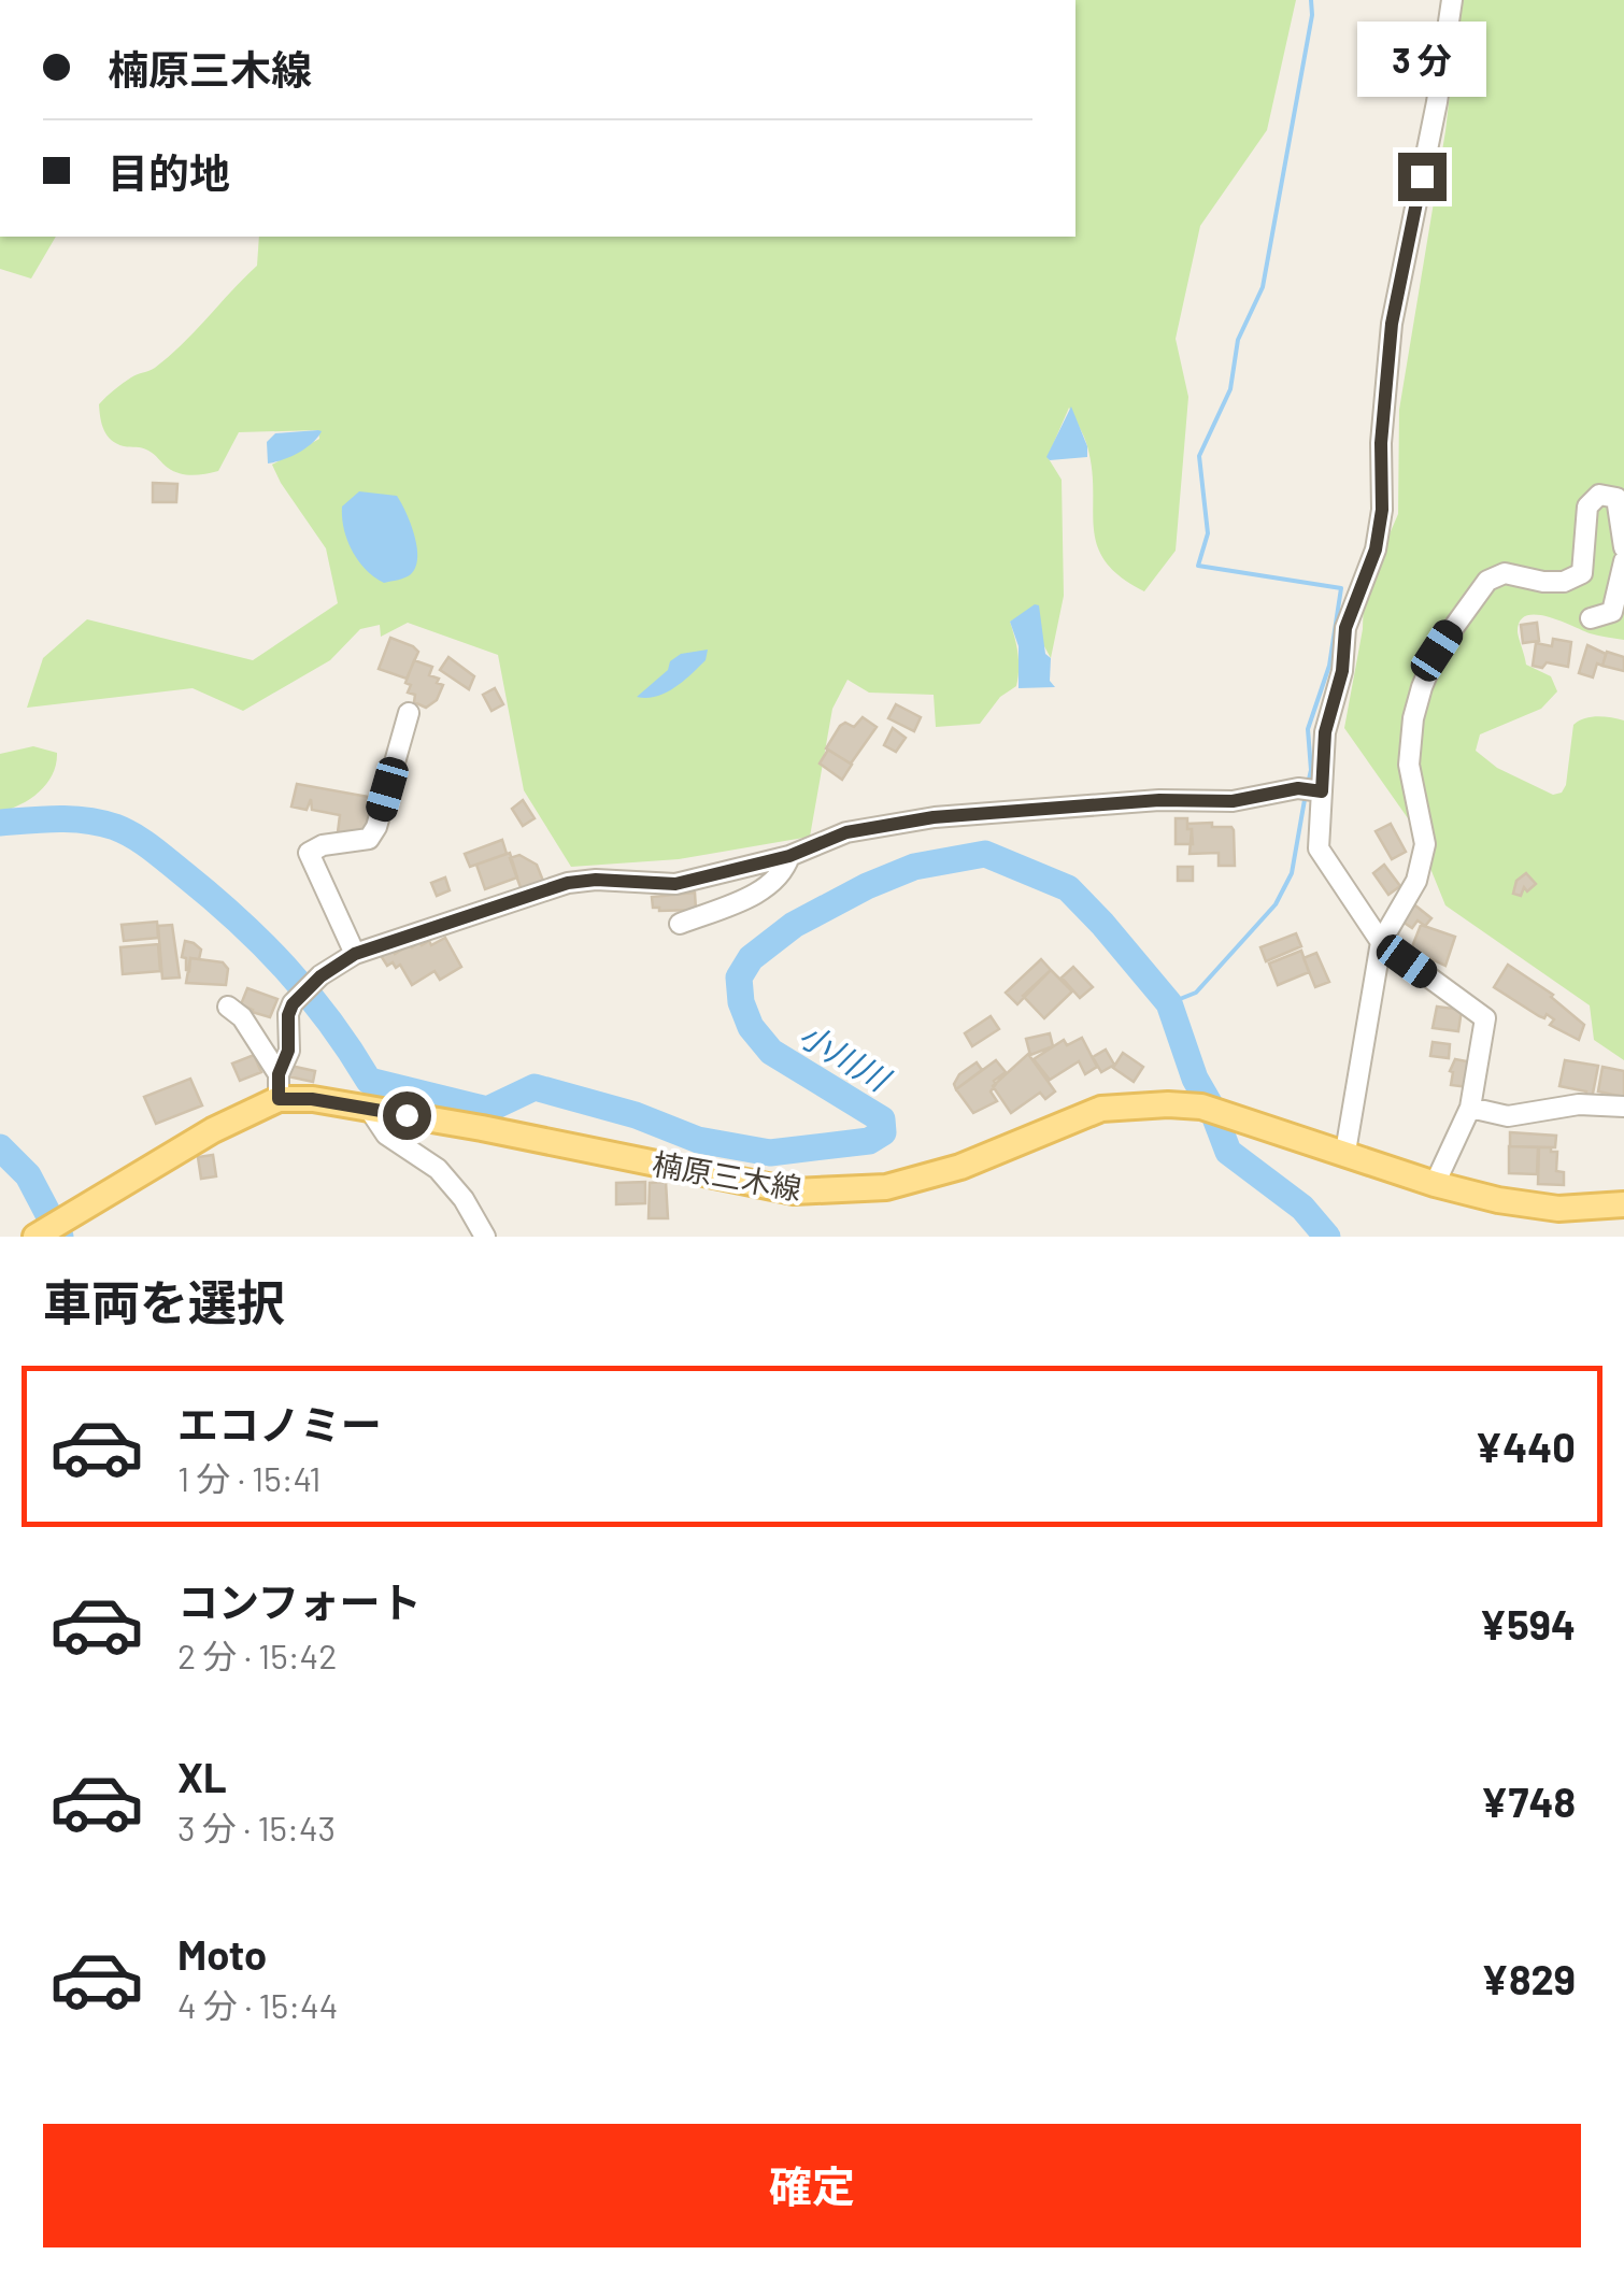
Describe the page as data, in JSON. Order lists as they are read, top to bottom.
{
  "streets": {
    "main road": ["楠原三木線"]
  },
  "water": ["小川川"],
  "page": {
    "banner": ["楠原三木線", "目的地"],
    "bubble": "3 分",
    "heading": "車両を選択",
    "list": [
      {
        "name": "エコノミー",
        "note": "1 分 · 15:41",
        "value": "¥440"
      },
      {
        "name": "コンフォート",
        "note": "2 分 · 15:42",
        "value": "¥594"
      },
      {
        "name": "XL",
        "note": "3 分 · 15:43",
        "value": "¥748"
      },
      {
        "name": "Moto",
        "note": "4 分 · 15:44",
        "value": "¥829"
      }
    ],
    "buttons": "確定"
  }
}
